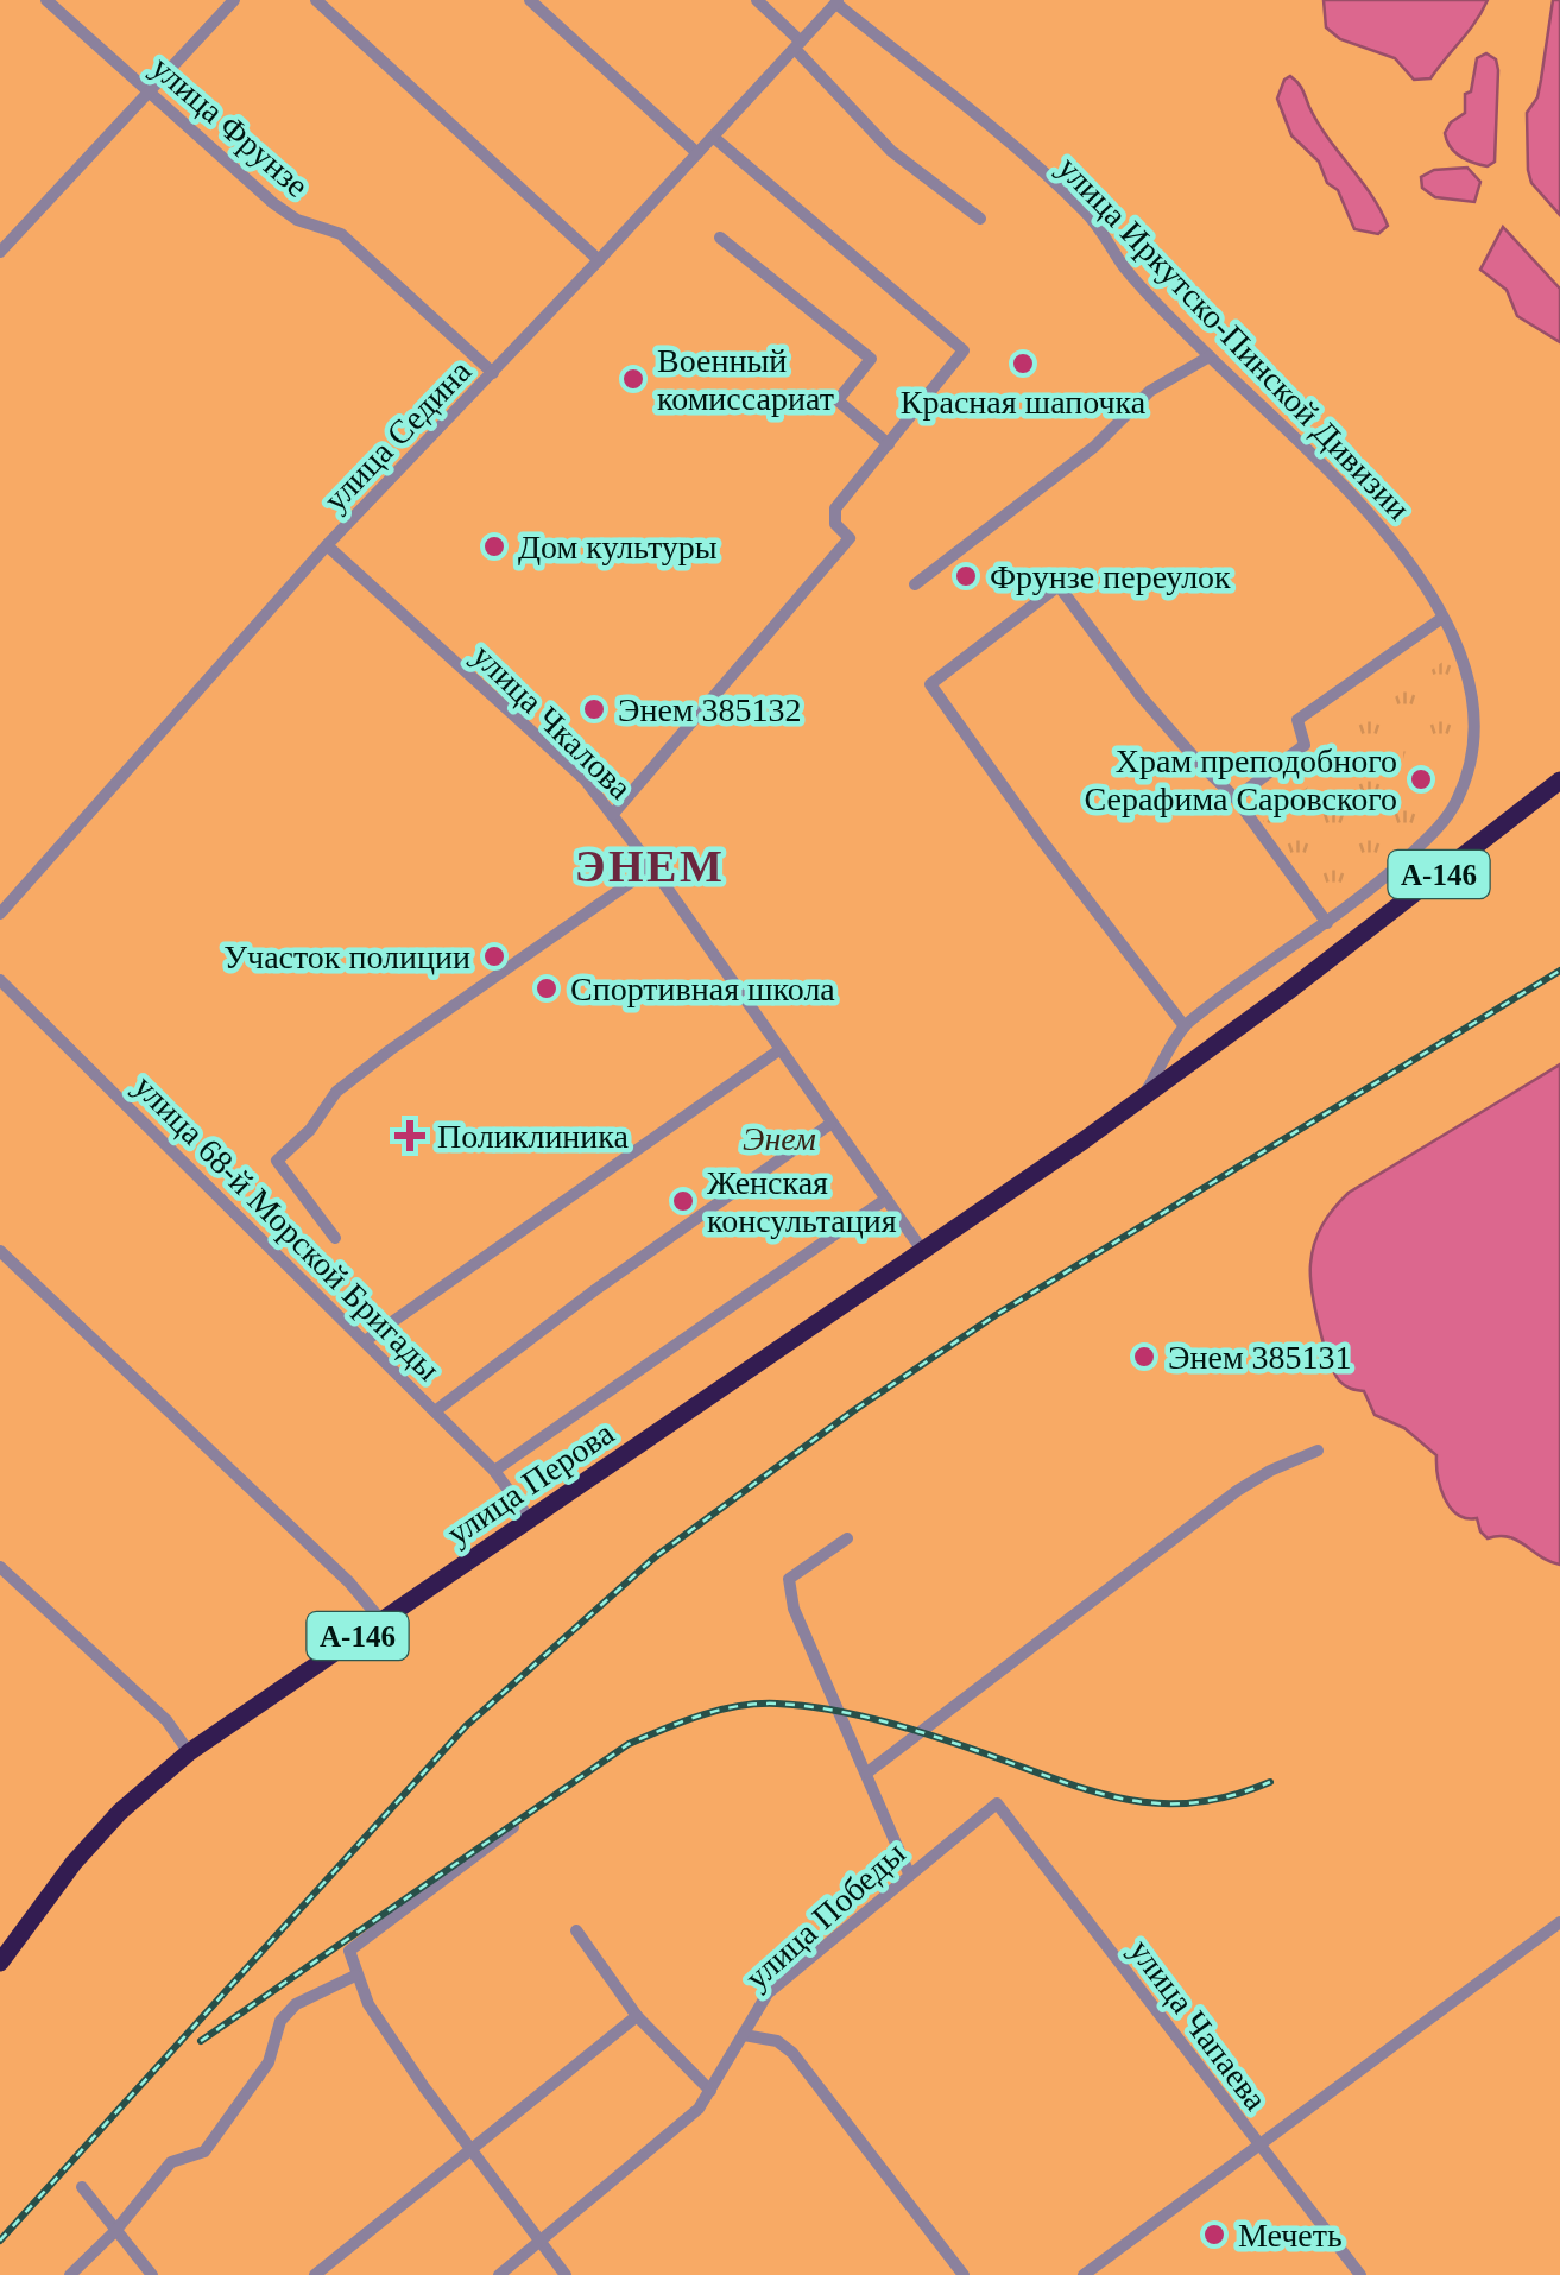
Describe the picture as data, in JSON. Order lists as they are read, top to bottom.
{
  "streets": {
    "highway": ["А-146", "улица Перова"],
    "street": [
      "улица Фрунзе",
      "улица Иркутско-Пинской Дивизии",
      "улица Седина",
      "улица Чкалова",
      "улица 68-й Морской Бригады",
      "улица Победы",
      "улица Чапаева"
    ]
  },
  "crossings": [
    ["улица Фрунзе", "улица Седина"],
    ["улица Иркутско-Пинской Дивизии", "улица Седина"],
    ["улица Иркутско-Пинской Дивизии", "улица Перова"],
    ["улица Седина", "улица Чкалова"],
    ["улица Чкалова", "улица Перова"],
    ["улица 68-й Морской Бригады", "улица Перова"],
    ["улица Победы", "улица Чапаева"]
  ],
  "districts": ["ЭНЕМ"],
  "parks": ["Энем"],
  "places": {
    "other": [
      "Красная шапочка",
      "Военный комиссариат",
      "Дом культуры",
      "Фрунзе переулок",
      "Энем 385132",
      "Храм преподобного Серафима Саровского",
      "Участок полиции",
      "Спортивная школа",
      "Женская консультация",
      "Энем 385131",
      "Мечеть"
    ],
    "health": ["Поликлиника"]
  }
}
